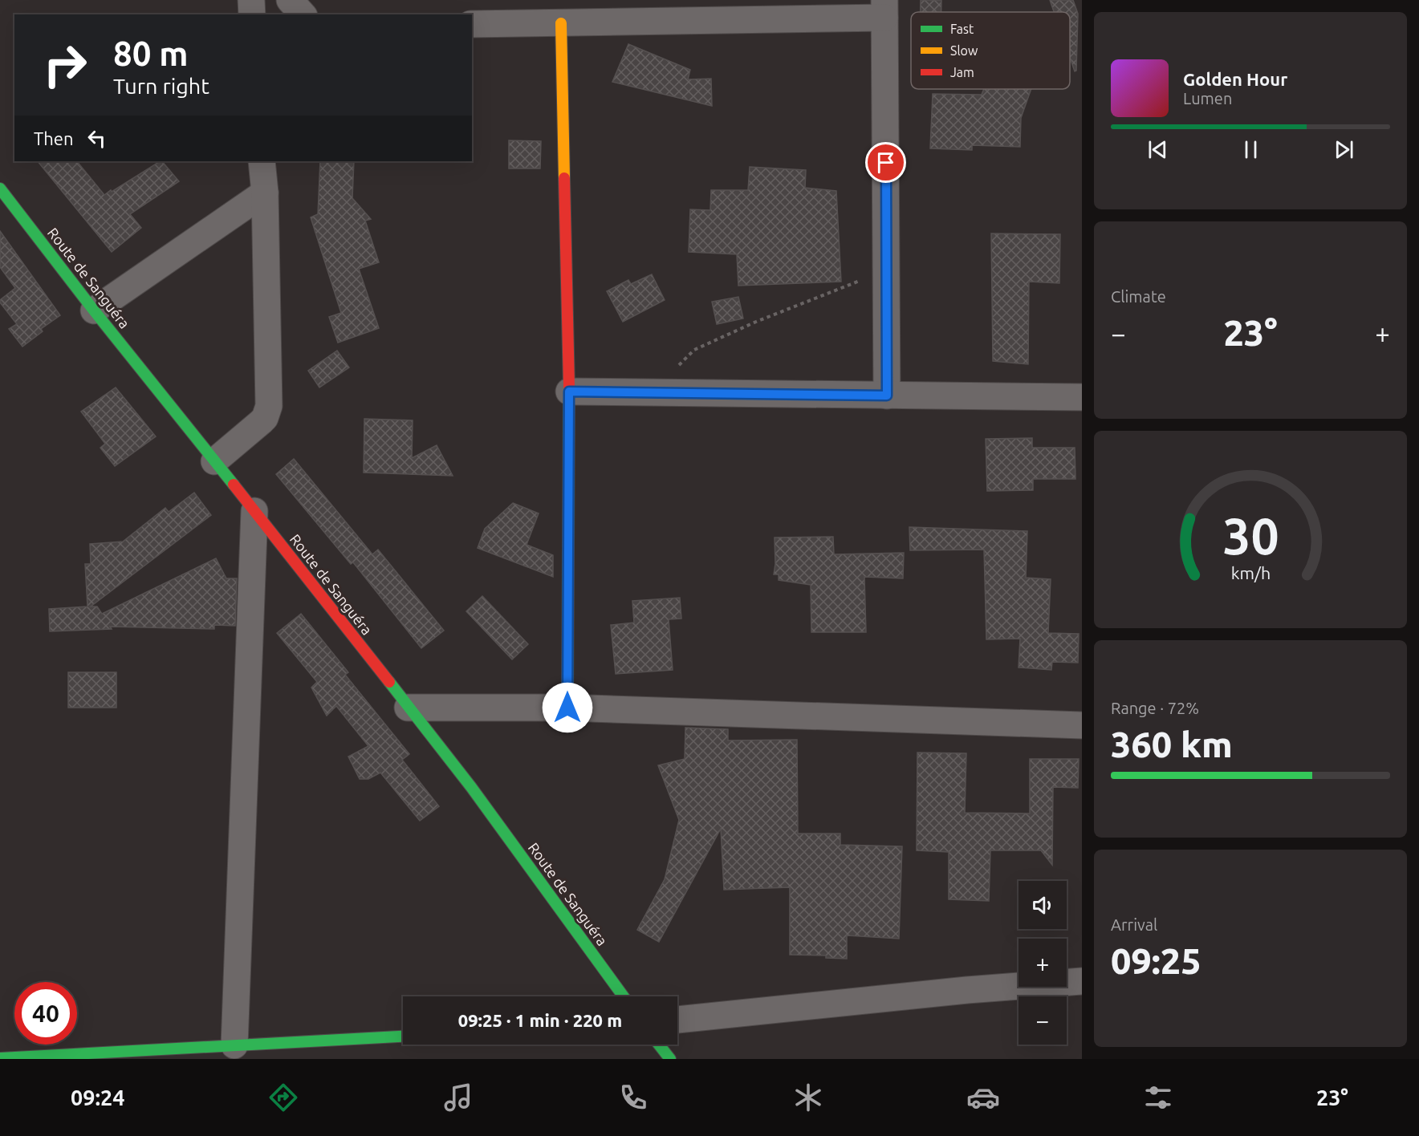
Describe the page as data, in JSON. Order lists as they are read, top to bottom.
{
  "streets": {
    "street": ["Route de Sanguéra"]
  },
  "legend": ["Fast", "Slow", "Jam"],
  "page": {
    "turn": ["80 m", "Turn right"],
    "song": ["Golden Hour", "Lumen"],
    "then": "Then",
    "tile": [
      "Climate",
      ["Range · 72%", "360 km"],
      ["Arrival", "09:25"]
    ],
    "heat": ["−", "23°", "+"],
    "map_buttons": ["+", "−"],
    "limit": "40",
    "trip": "09:25 · 1 min · 220 m",
    "tabs": ["09:24", "23°"],
    "gauge": ["30", "km/h"]
  }
}
